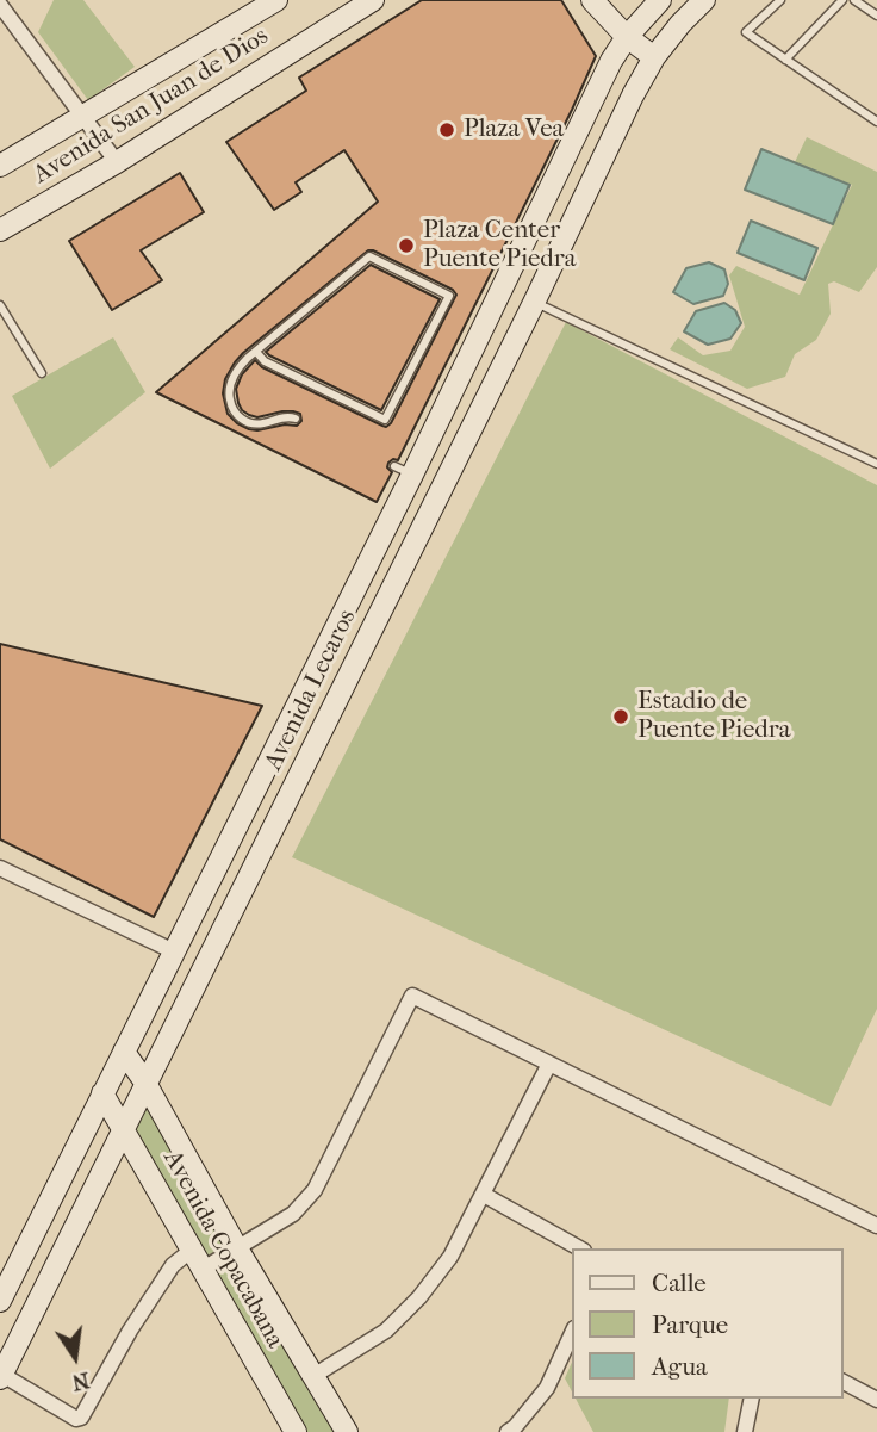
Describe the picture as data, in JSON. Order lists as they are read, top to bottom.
{
  "streets": {
    "main road": ["Avenida San Juan de Dios", "Avenida Lecaros", "Avenida Copacabana"]
  },
  "crossings": [
    ["Avenida Lecaros", "Avenida Copacabana"]
  ],
  "places": ["Plaza Vea", "Plaza Center Puente Piedra", "Estadio de Puente Piedra"],
  "legend": ["Calle", "Parque", "Agua"],
  "north": "bottom"
}
